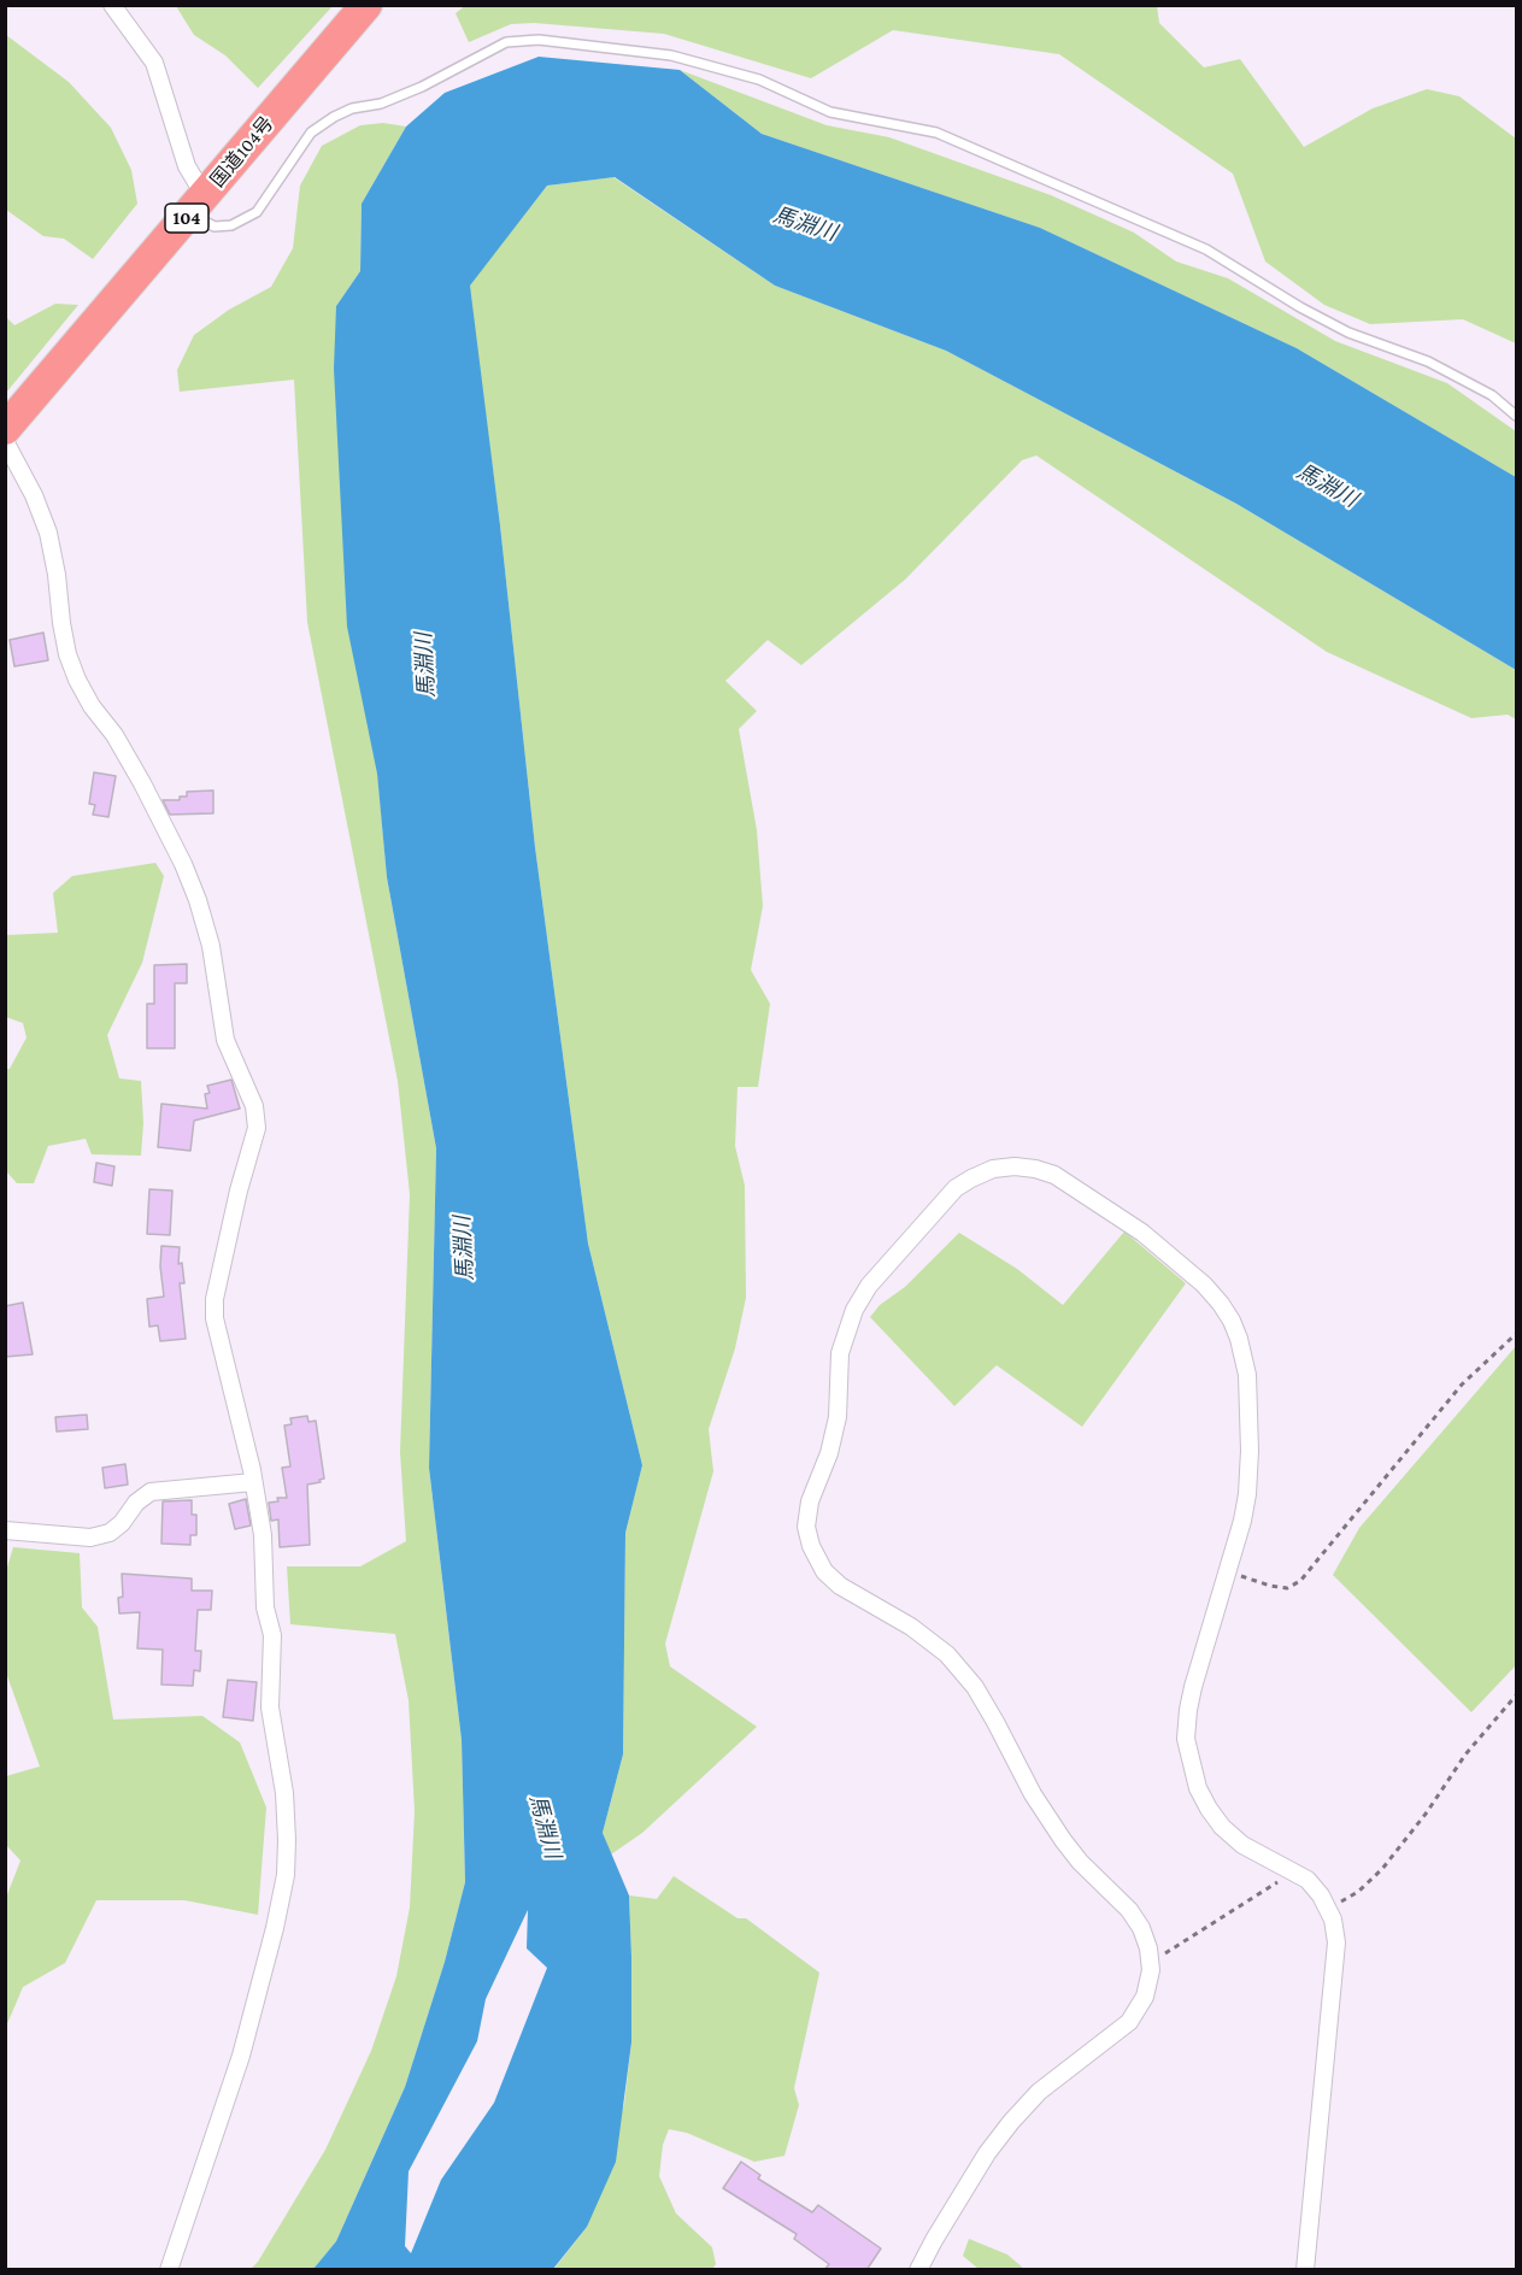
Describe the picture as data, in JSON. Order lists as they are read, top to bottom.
{
  "streets": {
    "highway": ["国道104号", "104"]
  },
  "water": ["馬淵川"]
}
